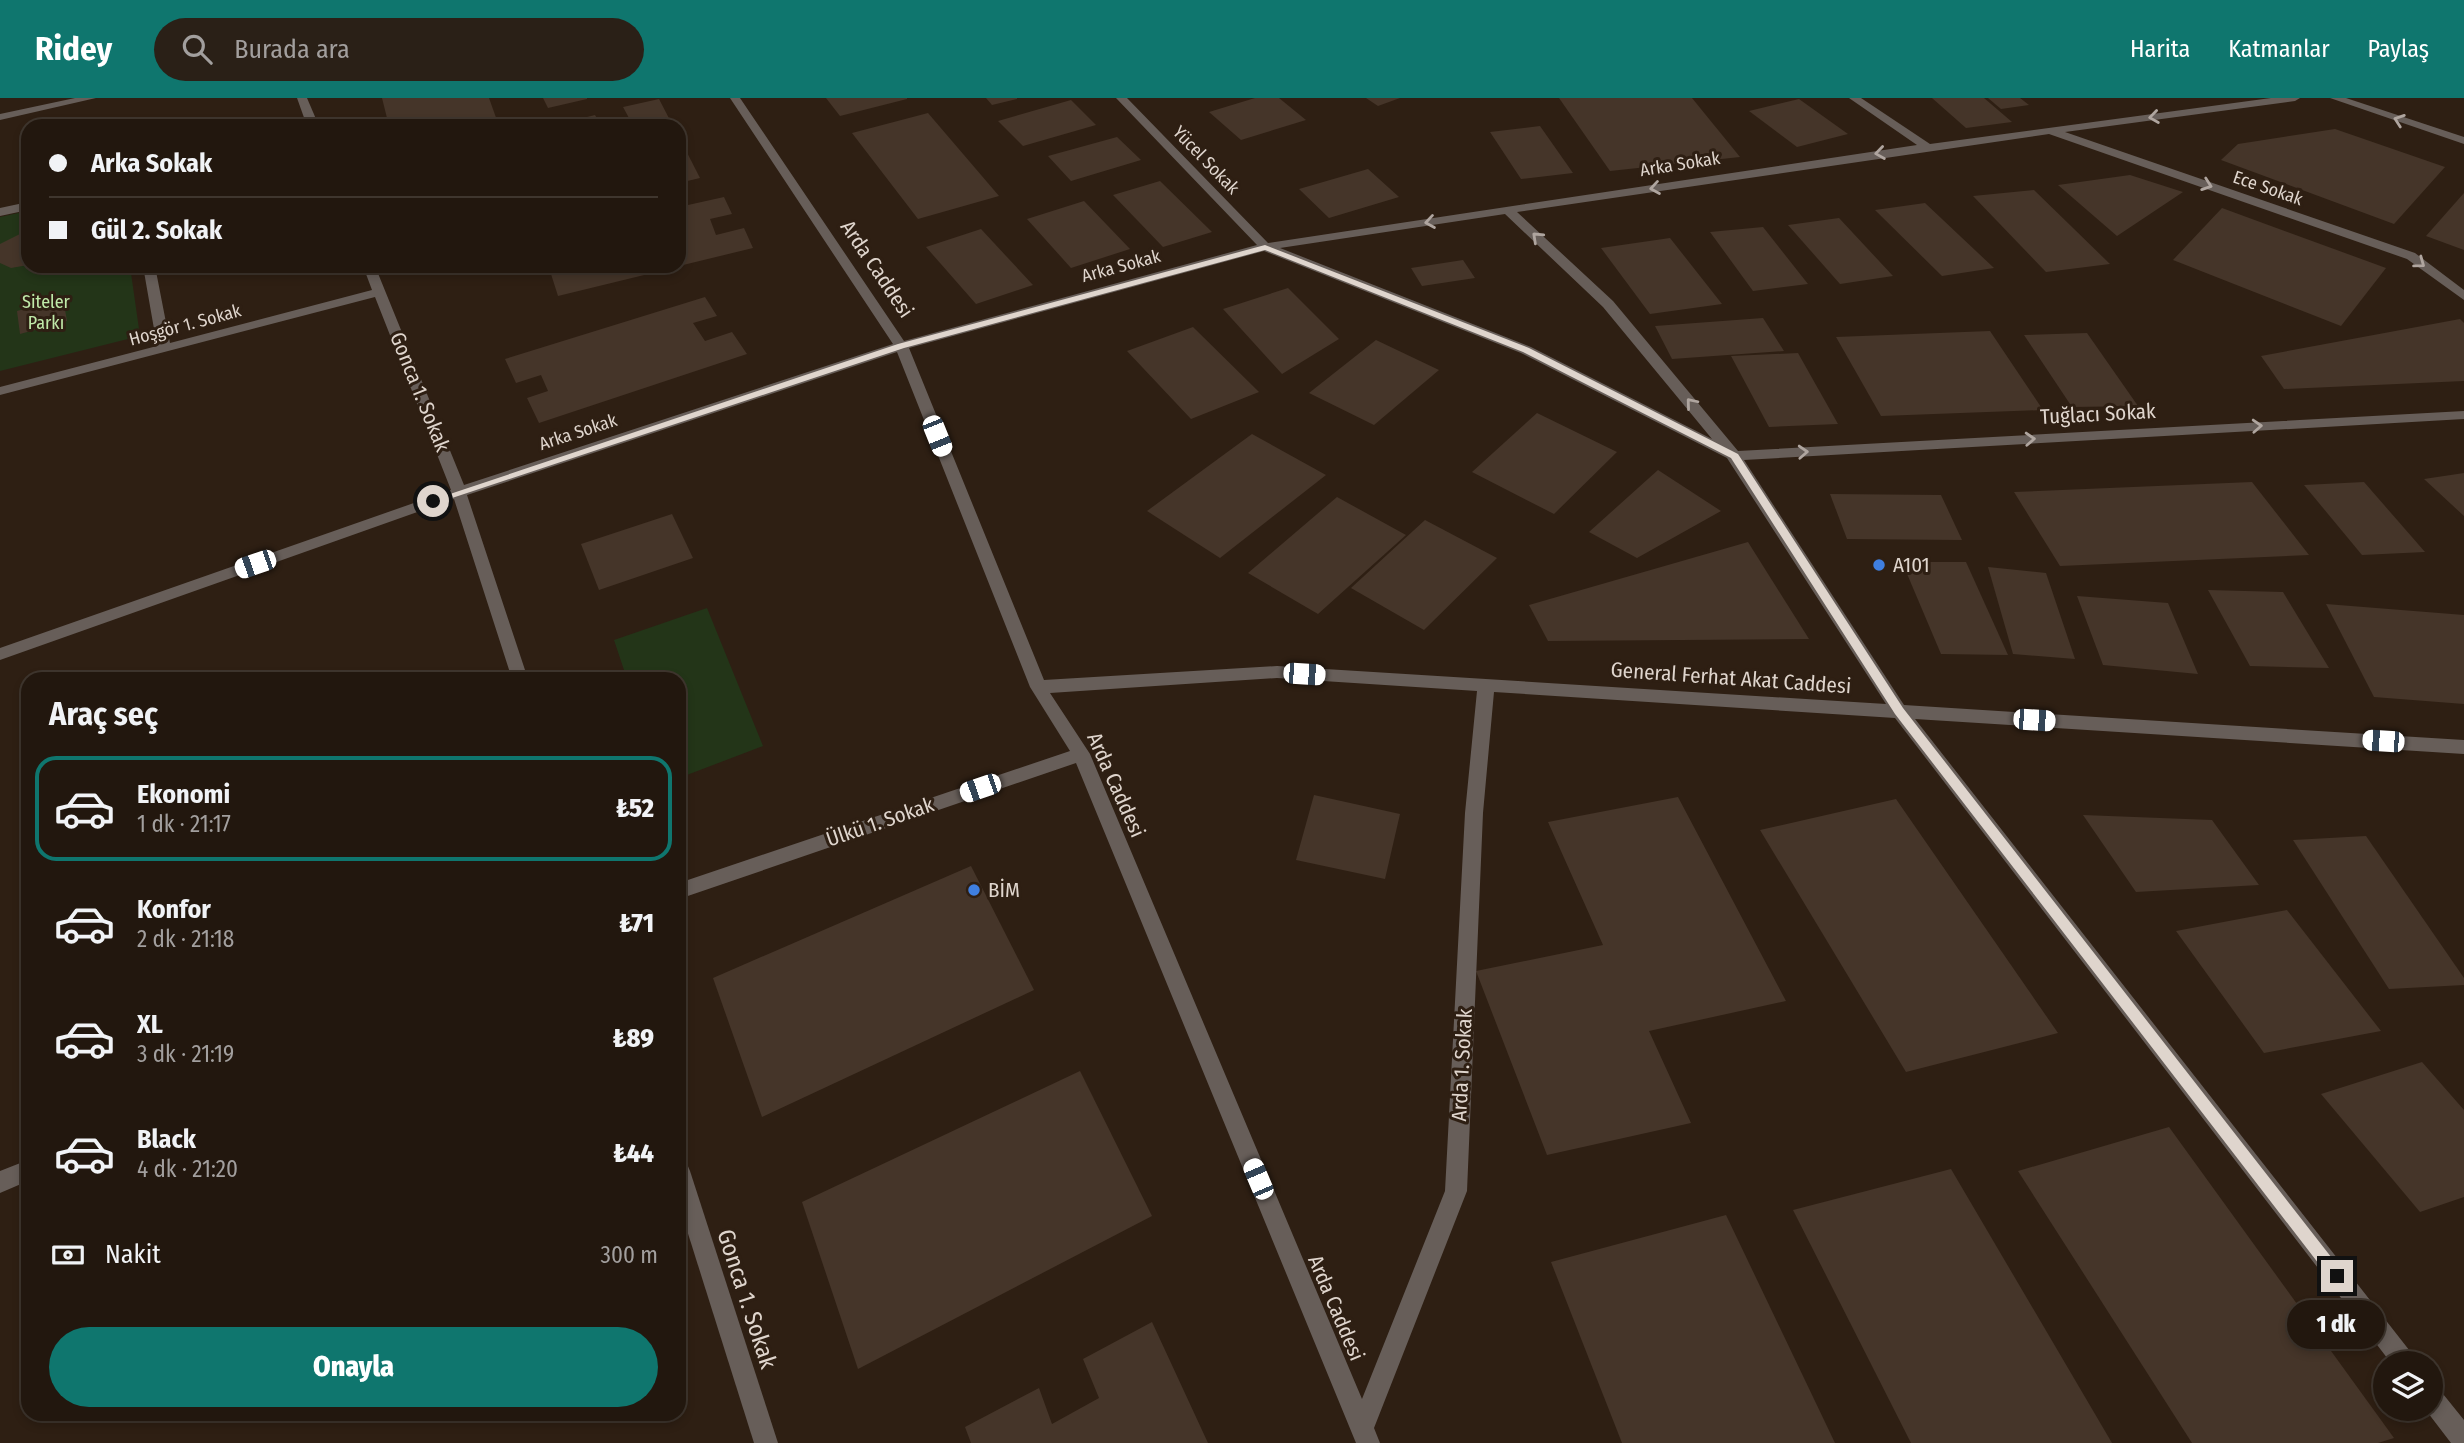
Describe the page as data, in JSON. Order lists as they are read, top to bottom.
{
  "streets": {
    "street": [
      "Yücel Sokak",
      "Arka Sokak",
      "Ece Sokak",
      "Arda Caddesi",
      "Hoşgör 1. Sokak",
      "Gonca 1. Sokak",
      "Tuğlacı Sokak",
      "General Ferhat Akat Caddesi",
      "Ülkü 1. Sokak",
      "Arda 1. Sokak"
    ]
  },
  "crossings": [
    ["Yücel Sokak", "Arka Sokak"],
    ["Arka Sokak", "Ece Sokak"],
    ["Arka Sokak", "Arda Caddesi"],
    ["Arka Sokak", "Gonca 1. Sokak"],
    ["Arda Caddesi", "General Ferhat Akat Caddesi"],
    ["Arda Caddesi", "Ülkü 1. Sokak"],
    ["Arda Caddesi", "Arda 1. Sokak"],
    ["Hoşgör 1. Sokak", "Gonca 1. Sokak"],
    ["General Ferhat Akat Caddesi", "Arda 1. Sokak"]
  ],
  "one_way": ["Tuğlacı Sokak"],
  "parks": ["Siteler Parkı"],
  "places": ["A101", "BİM"],
  "page": {
    "header": "Ridey",
    "search": "Burada ara",
    "nav": ["Harita", "Katmanlar", "Paylaş"],
    "banner": ["Arka Sokak", "Gül 2. Sokak"],
    "heading": "Araç seç",
    "list": [
      {
        "name": "Ekonomi",
        "note": "1 dk · 21:17",
        "value": "₺52"
      },
      {
        "name": "Konfor",
        "note": "2 dk · 21:18",
        "value": "₺71"
      },
      {
        "name": "XL",
        "note": "3 dk · 21:19",
        "value": "₺89"
      },
      {
        "name": "Black",
        "note": "4 dk · 21:20",
        "value": "₺44"
      }
    ],
    "pay": ["Nakit", "300 m"],
    "bubble": "1 dk",
    "buttons": "Onayla"
  }
}
